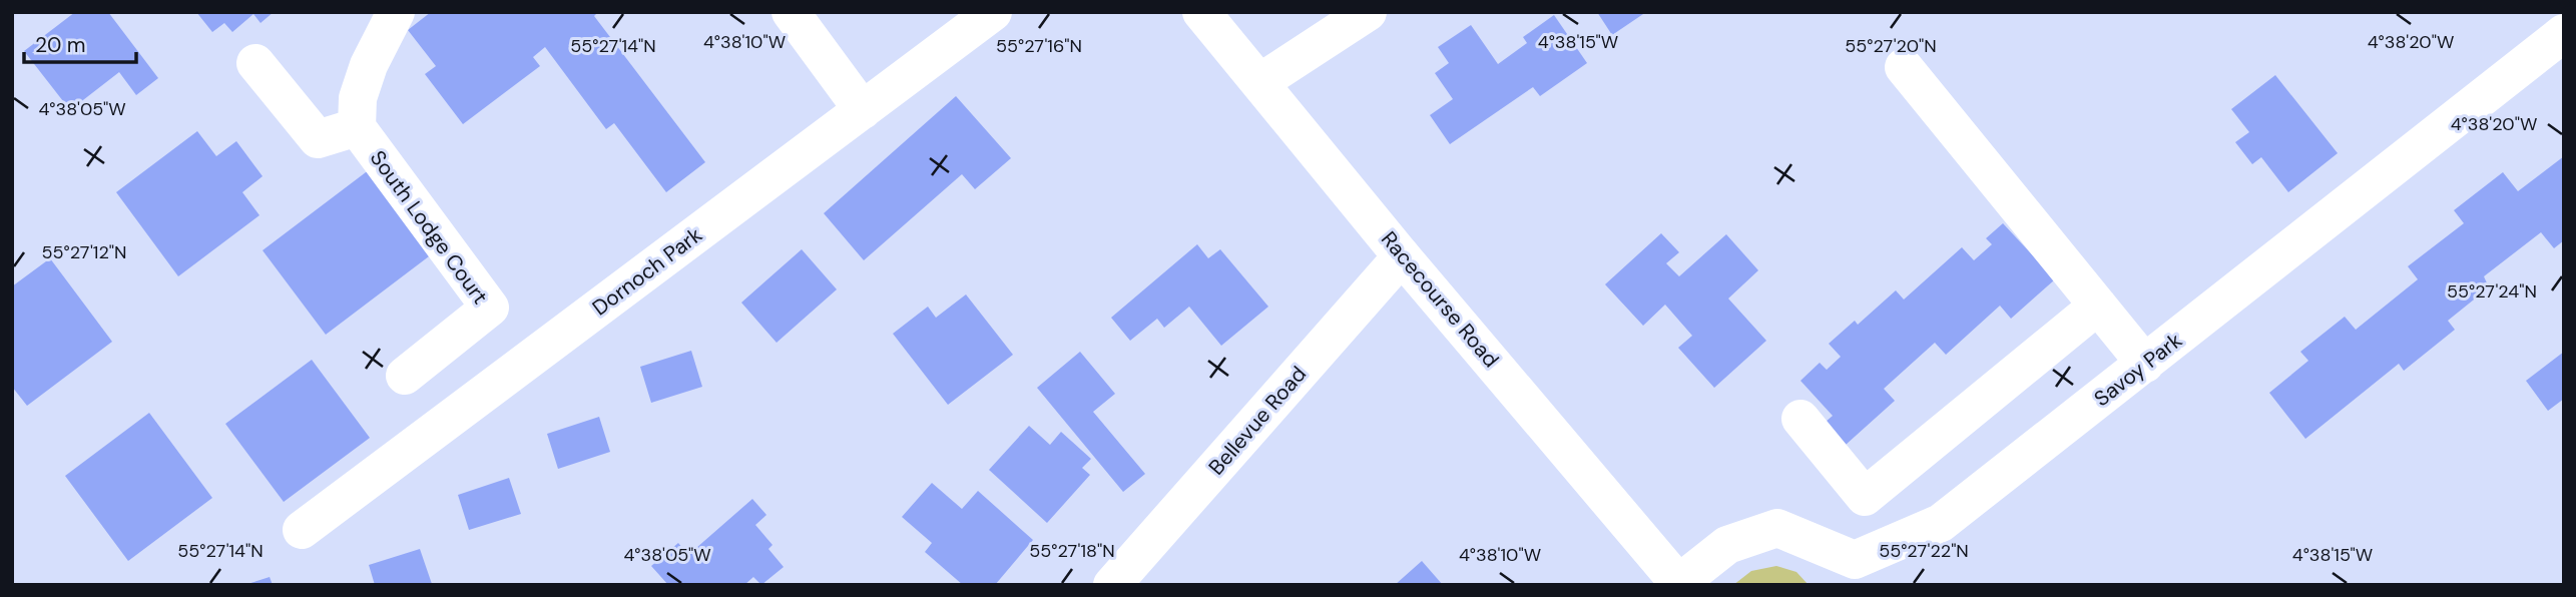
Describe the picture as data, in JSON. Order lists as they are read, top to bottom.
{
  "streets": {
    "street": [
      "South Lodge Court",
      "Dornoch Park",
      "Racecourse Road",
      "Savoy Park",
      "Bellevue Road"
    ]
  },
  "crossings": [
    ["Racecourse Road", "Savoy Park"],
    ["Racecourse Road", "Bellevue Road"]
  ],
  "scale_bar": "20 m",
  "coordinates": [
    "4°38'20\"W",
    "4°38'10\"W",
    "4°38'15\"W",
    "55°27'14\"N",
    "55°27'16\"N",
    "55°27'20\"N",
    "4°38'05\"W",
    "55°27'12\"N",
    "55°27'24\"N",
    "55°27'18\"N",
    "55°27'22\"N"
  ]
}
